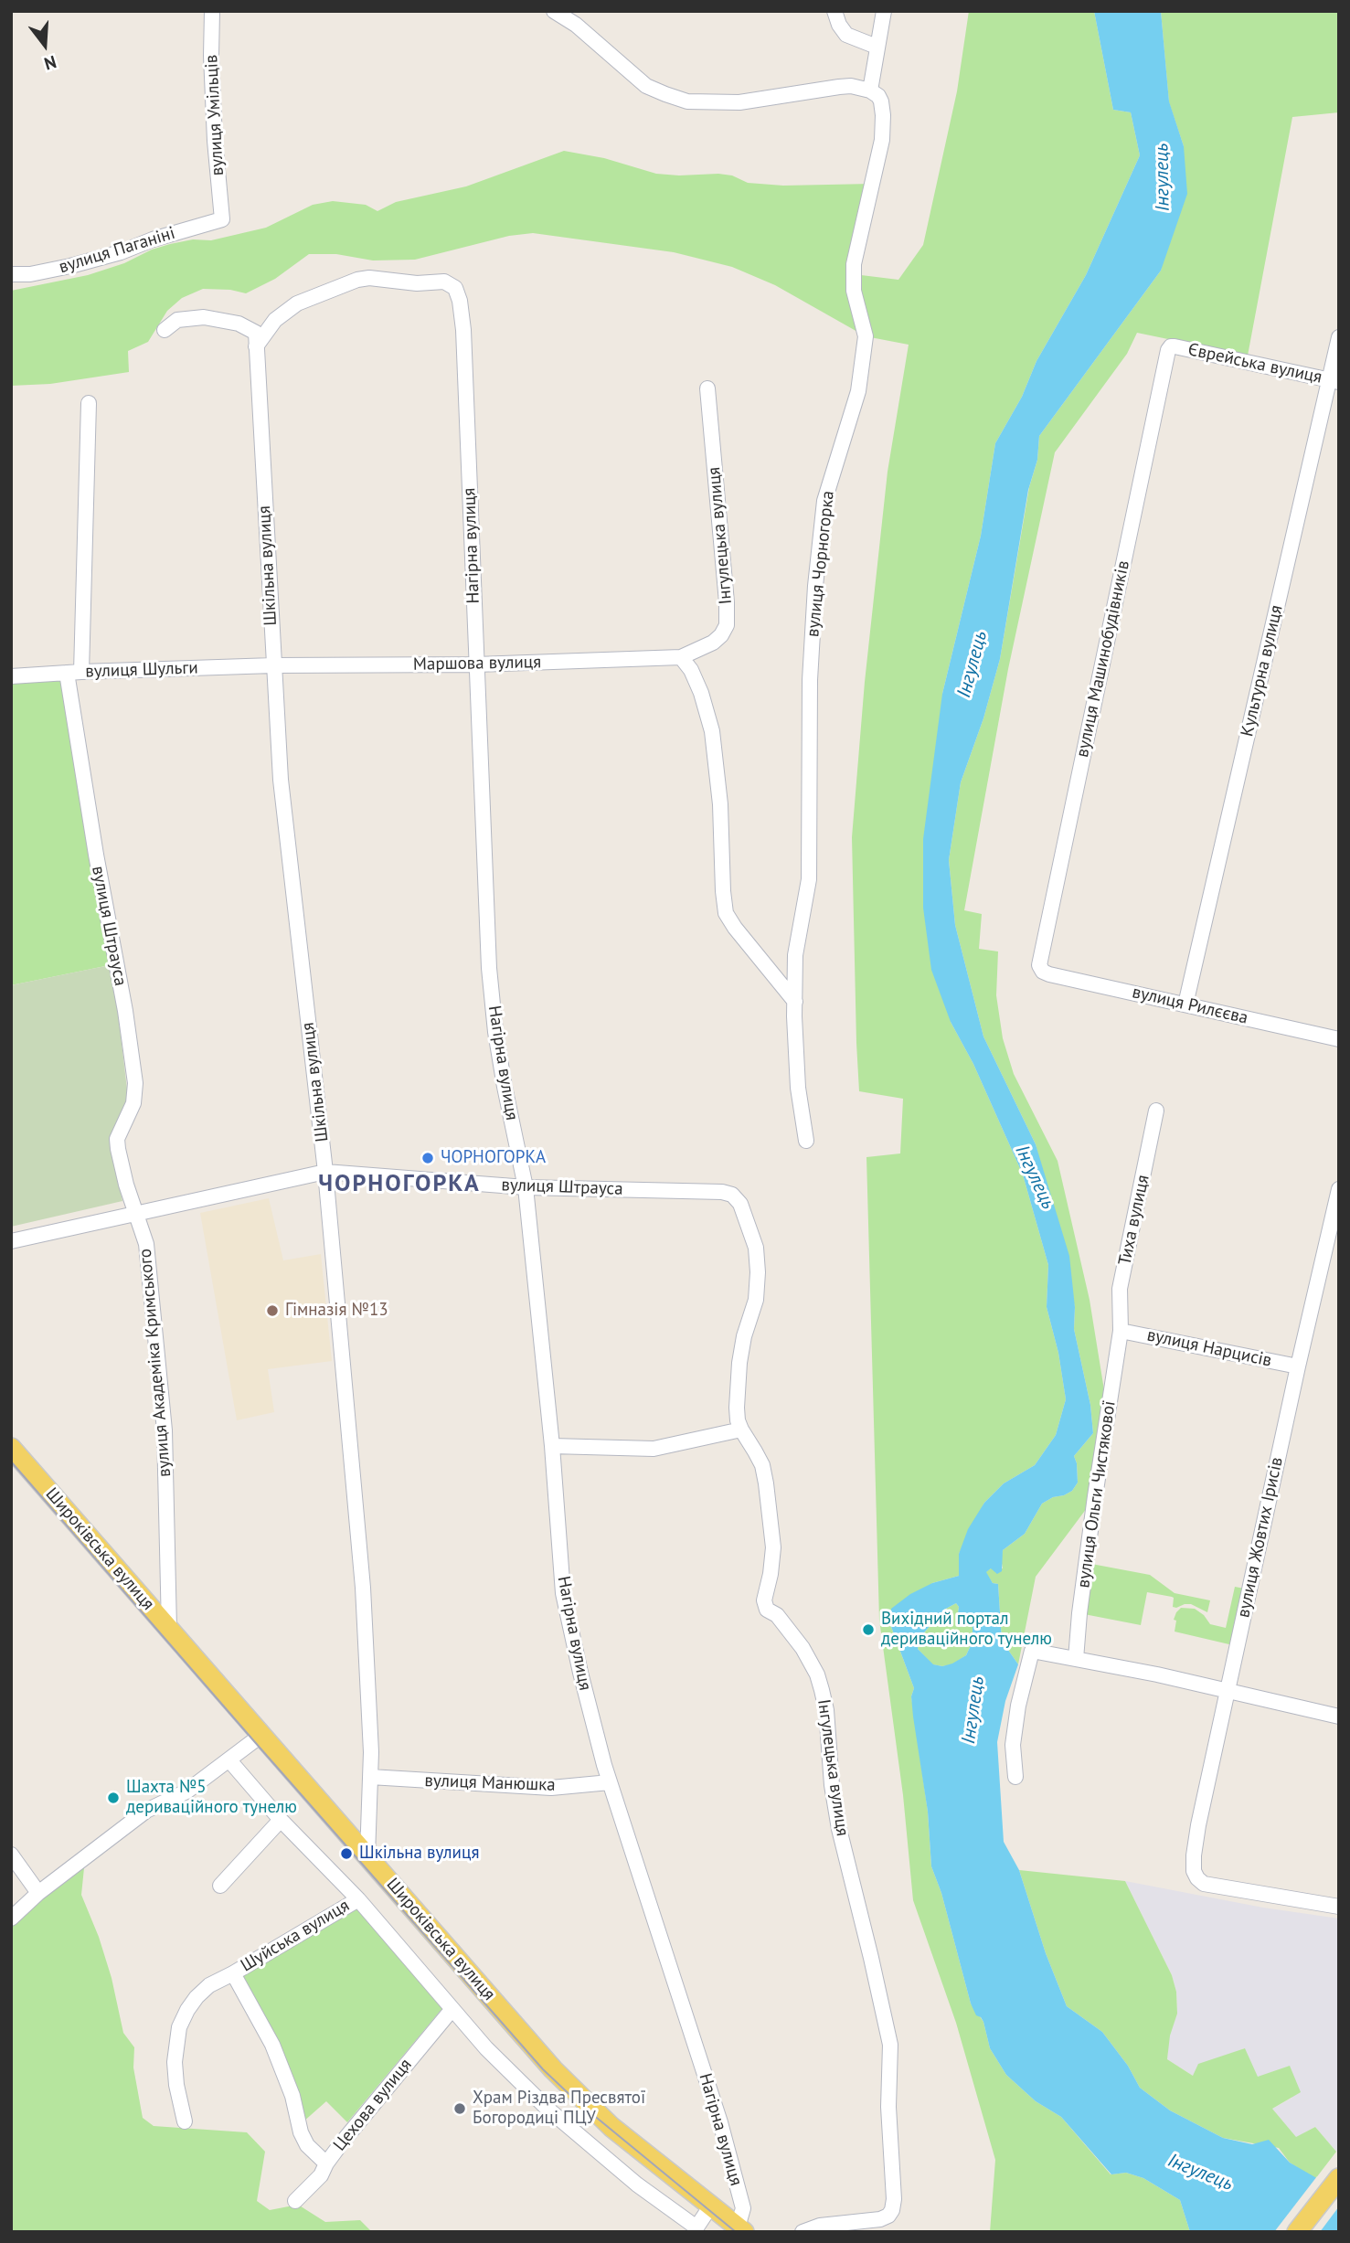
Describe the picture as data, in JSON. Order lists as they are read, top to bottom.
{
  "streets": {
    "main road": ["Широківська вулиця"],
    "street": [
      "вулиця Умільців",
      "вулиця Паганіні",
      "Єврейська вулиця",
      "Інгулецька вулиця",
      "Нагірна вулиця",
      "вулиця Чорногорка",
      "Шкільна вулиця",
      "вулиця Машинобудівників",
      "Маршова вулиця",
      "вулиця Шульги",
      "Культурна вулиця",
      "вулиця Штрауса",
      "вулиця Рилєєва",
      "Тиха вулиця",
      "вулиця Нарцисів",
      "вулиця Академіка Кримського",
      "вулиця Ольги Чистякової",
      "вулиця Жовтих Ірисів",
      "вулиця Манюшка",
      "Шуйська вулиця",
      "Цехова вулиця"
    ]
  },
  "crossings": [
    ["вулиця Умільців", "вулиця Паганіні"],
    ["Єврейська вулиця", "вулиця Машинобудівників"],
    ["Єврейська вулиця", "Культурна вулиця"],
    ["Інгулецька вулиця", "Маршова вулиця"],
    ["Інгулецька вулиця", "вулиця Штрауса"],
    ["Нагірна вулиця", "Шкільна вулиця"],
    ["Нагірна вулиця", "Маршова вулиця"],
    ["Нагірна вулиця", "вулиця Штрауса"],
    ["Нагірна вулиця", "Широківська вулиця"],
    ["Нагірна вулиця", "вулиця Манюшка"],
    ["Шкільна вулиця", "Маршова вулиця"],
    ["Шкільна вулиця", "вулиця Шульги"],
    ["Шкільна вулиця", "вулиця Штрауса"],
    ["Шкільна вулиця", "Широківська вулиця"],
    ["Шкільна вулиця", "вулиця Манюшка"],
    ["вулиця Машинобудівників", "вулиця Рилєєва"],
    ["Маршова вулиця", "вулиця Шульги"],
    ["вулиця Шульги", "вулиця Штрауса"],
    ["Культурна вулиця", "вулиця Рилєєва"],
    ["вулиця Штрауса", "вулиця Академіка Кримського"],
    ["Тиха вулиця", "вулиця Нарцисів"],
    ["Тиха вулиця", "вулиця Ольги Чистякової"],
    ["вулиця Нарцисів", "вулиця Ольги Чистякової"],
    ["вулиця Нарцисів", "вулиця Жовтих Ірисів"],
    ["вулиця Академіка Кримського", "Широківська вулиця"],
    ["Шуйська вулиця", "Цехова вулиця"]
  ],
  "districts": ["ЧОРНОГОРКА"],
  "water": ["Інгулець"],
  "places": [
    "ЧОРНОГОРКА",
    "Гімназія №13",
    "Вихідний портал дериваційного тунелю",
    "Шахта №5 дериваційного тунелю",
    "Шкільна вулиця",
    "Храм Різдва Пресвятої Богородиці ПЦУ"
  ],
  "north": "bottom"
}
